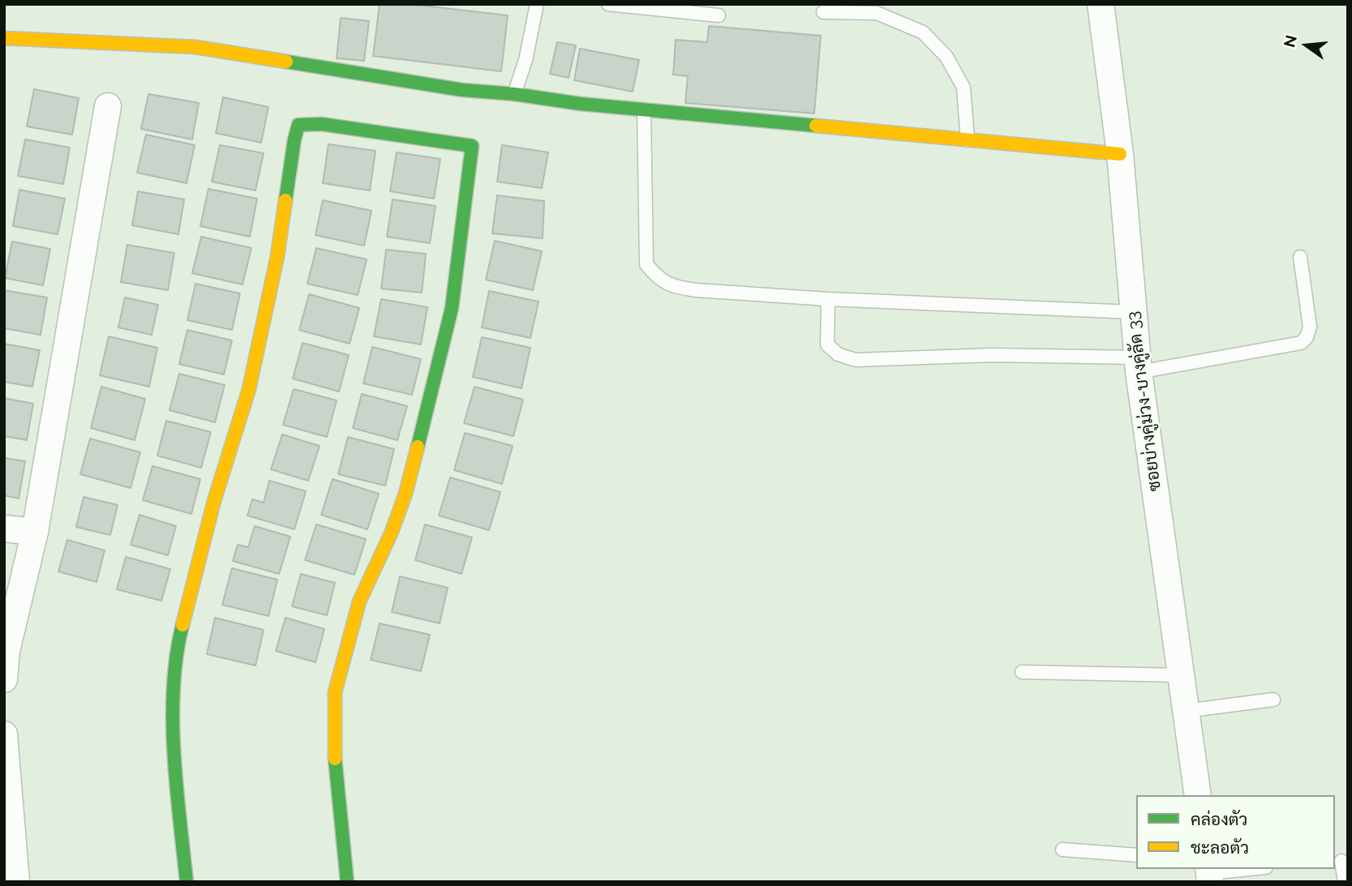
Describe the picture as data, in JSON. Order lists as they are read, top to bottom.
{
  "streets": {
    "street": ["ซอยบ่างคู่ม่วง-บางคู่ลัด 33"]
  },
  "legend": ["คล่องตัว", "ชะลอตัว"],
  "north": "left"
}
